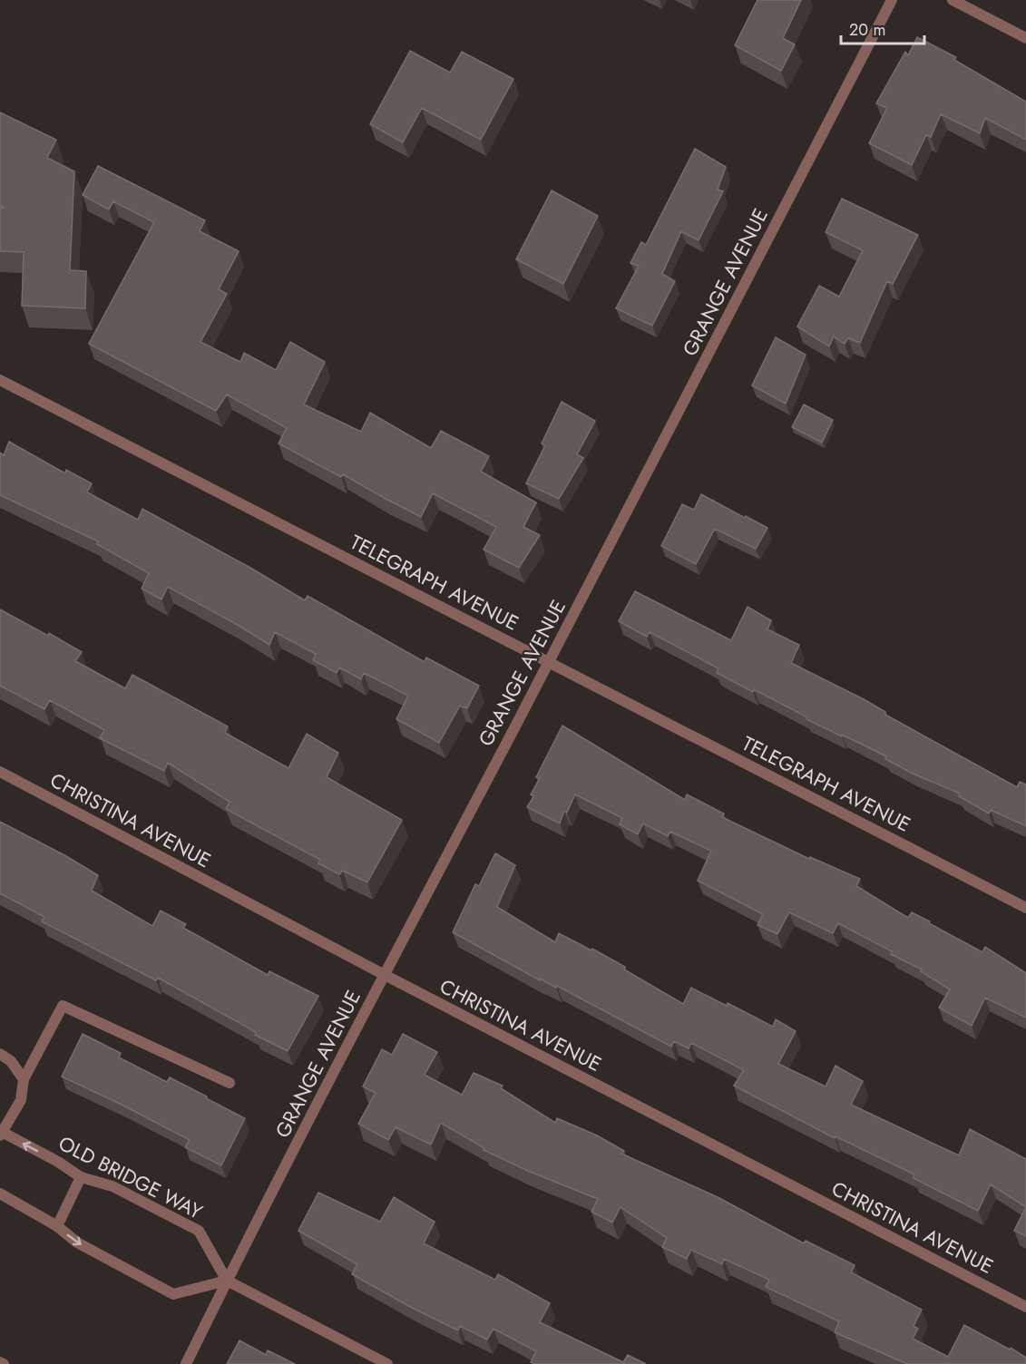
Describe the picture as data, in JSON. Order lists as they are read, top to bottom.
{
  "streets": {
    "street": [
      "GRANGE AVENUE",
      "TELEGRAPH AVENUE",
      "CHRISTINA AVENUE",
      "OLD BRIDGE WAY"
    ]
  },
  "crossings": [
    ["GRANGE AVENUE", "TELEGRAPH AVENUE"],
    ["GRANGE AVENUE", "CHRISTINA AVENUE"],
    ["GRANGE AVENUE", "OLD BRIDGE WAY"]
  ],
  "scale_bar": "20 m"
}
